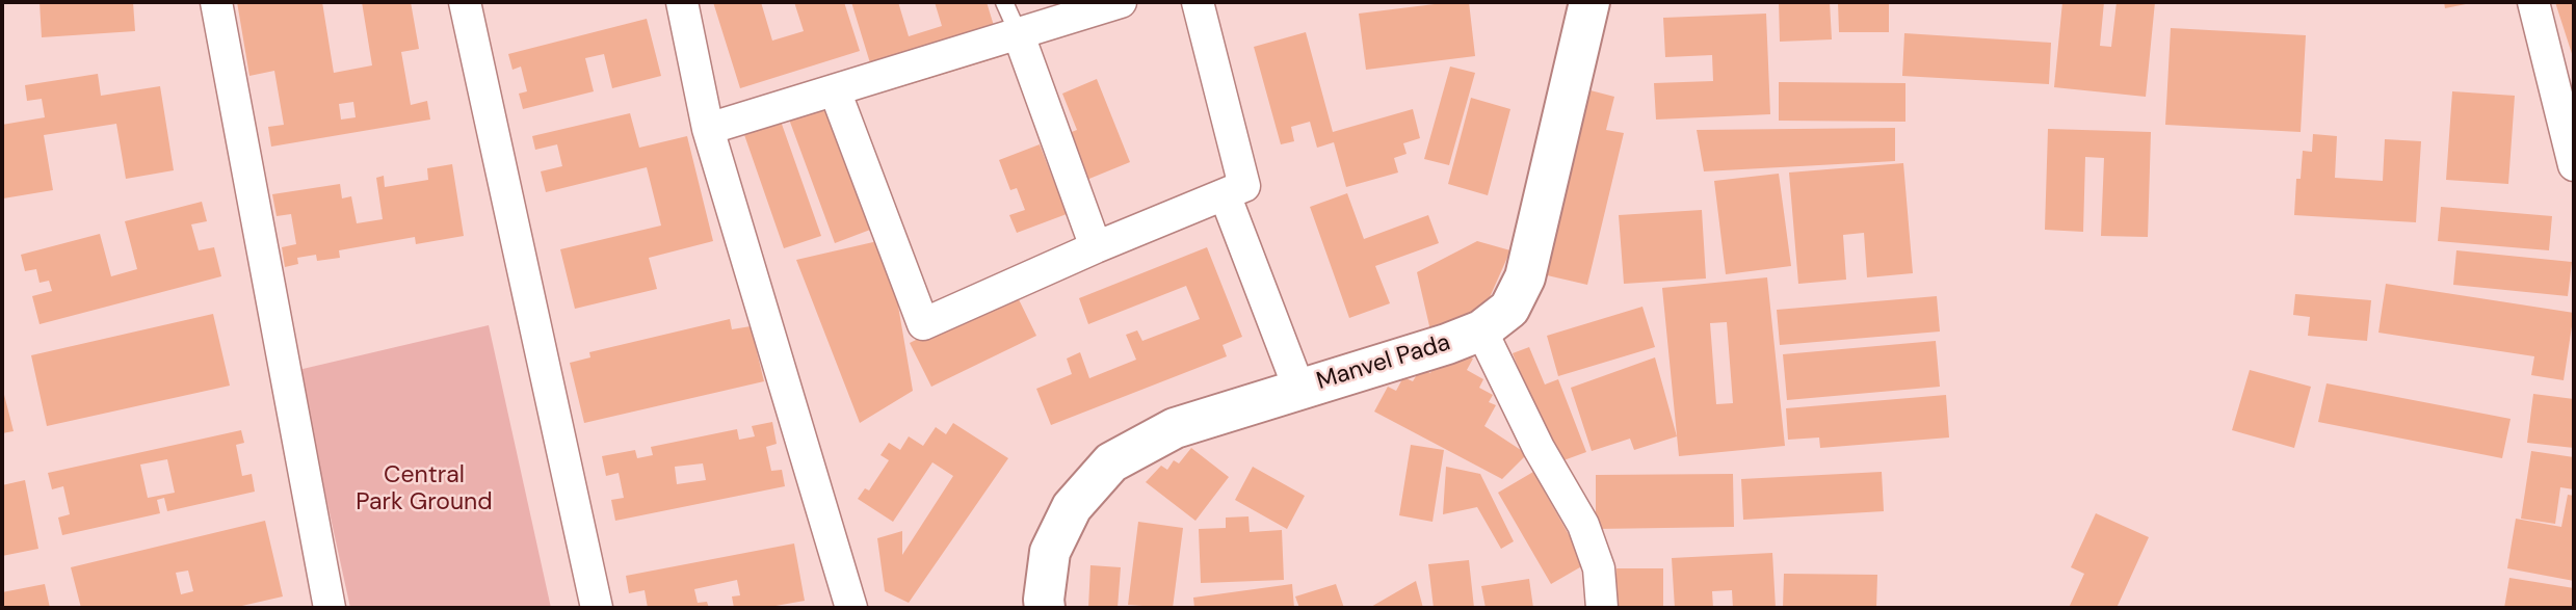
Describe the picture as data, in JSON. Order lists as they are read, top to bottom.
{
  "streets": {
    "main road": ["Manvel Pada"]
  },
  "parks": ["Central Park Ground"]
}
